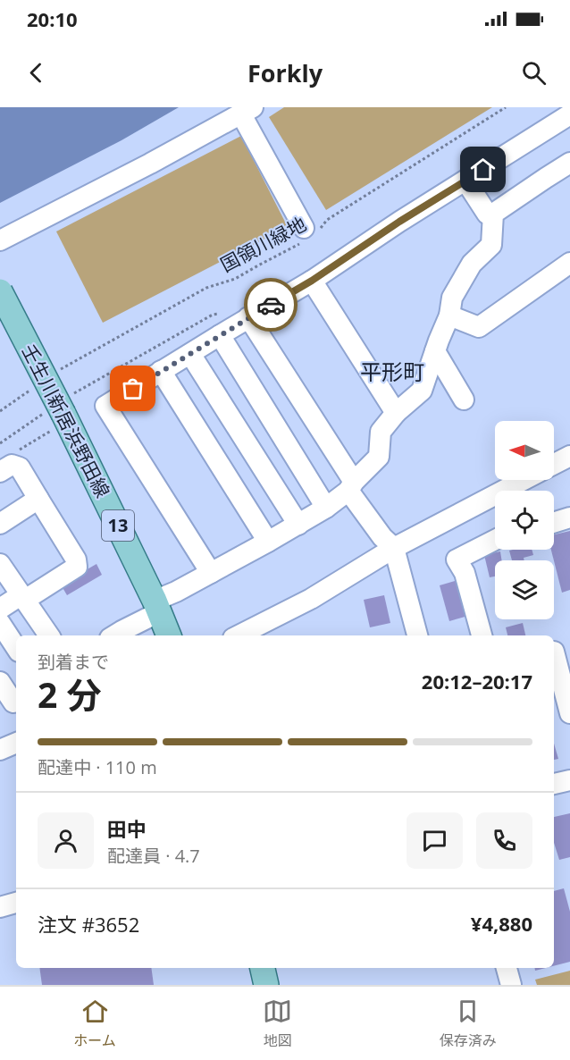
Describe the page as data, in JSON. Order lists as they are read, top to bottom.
{
  "streets": {
    "main road": ["壬生川新居浜野田線", "13"],
    "path": ["国領川緑地"]
  },
  "districts": ["平形町"],
  "north": "left",
  "page": {
    "status": "20:10",
    "header": "Forkly",
    "heading": ["2 分", "到着まで", "20:12–20:17"],
    "panel": [
      "田中",
      "配達員 · 4.7",
      "注文 #3652",
      "¥4,880"
    ],
    "bar": "配達中 · 110 m",
    "tabs": ["ホーム", "地図", "保存済み"]
  }
}
